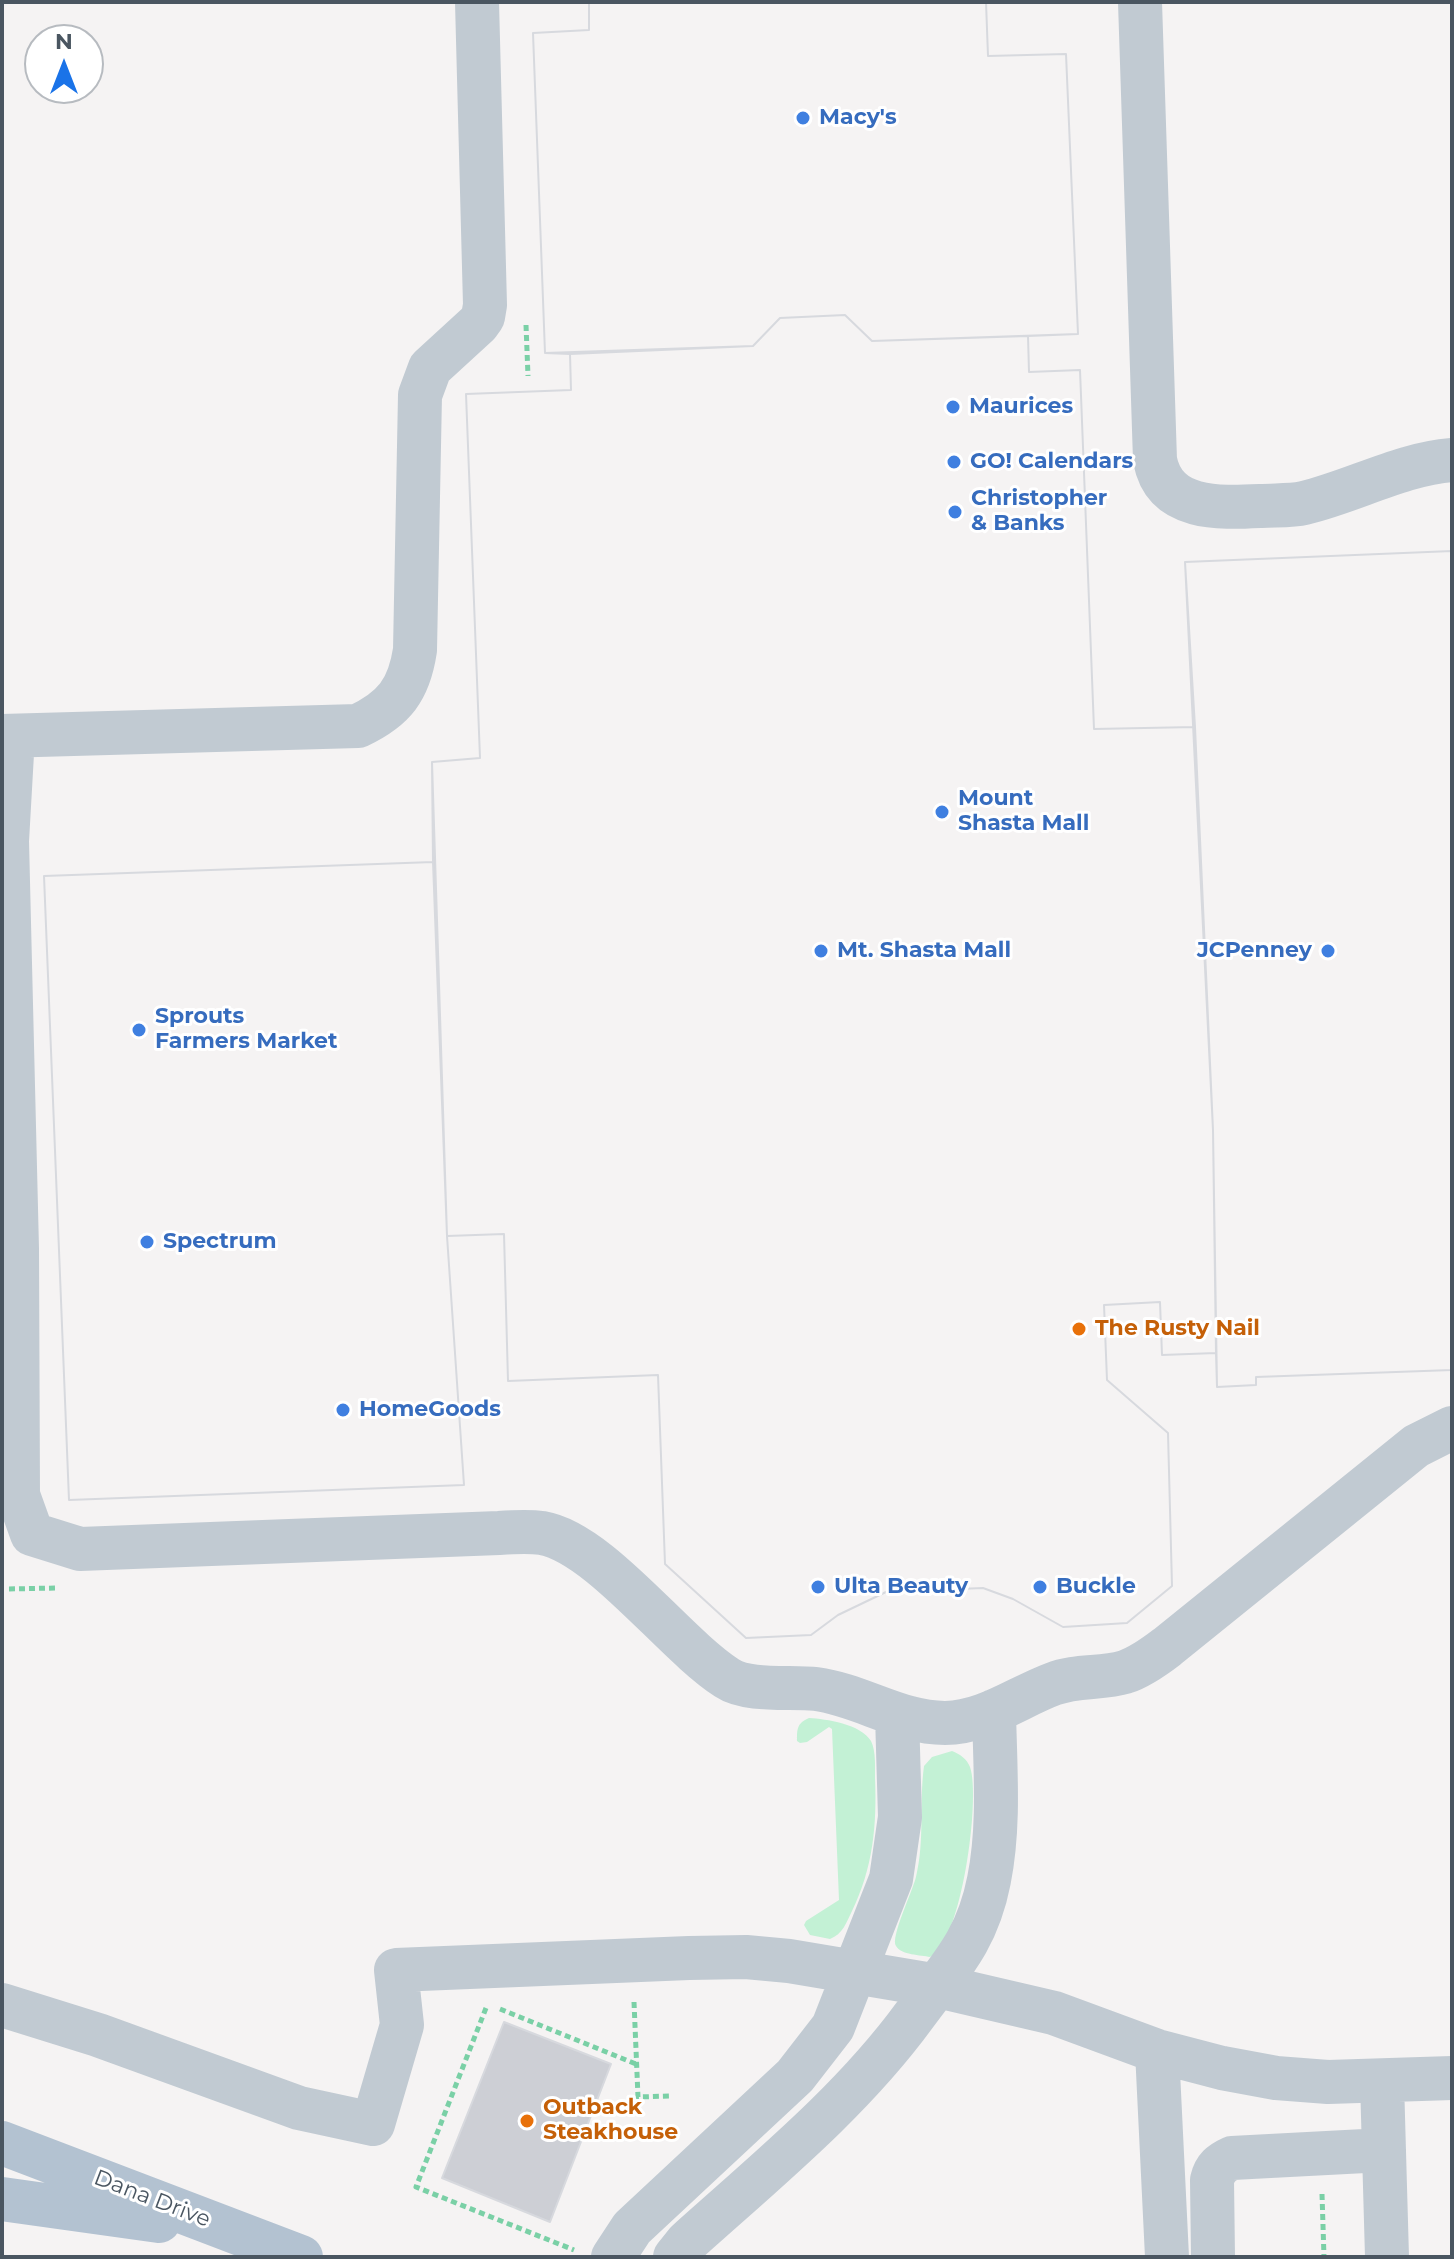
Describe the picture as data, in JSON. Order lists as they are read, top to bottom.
{
  "streets": {
    "main road": ["Dana Drive"]
  },
  "places": [
    "Macy's",
    "Maurices",
    "GO! Calendars",
    "Christopher & Banks",
    "Mount Shasta Mall",
    "Mt. Shasta Mall",
    "JCPenney",
    "Sprouts Farmers Market",
    "Spectrum",
    "The Rusty Nail",
    "HomeGoods",
    "Ulta Beauty",
    "Buckle",
    "Outback Steakhouse"
  ],
  "north": "top"
}
